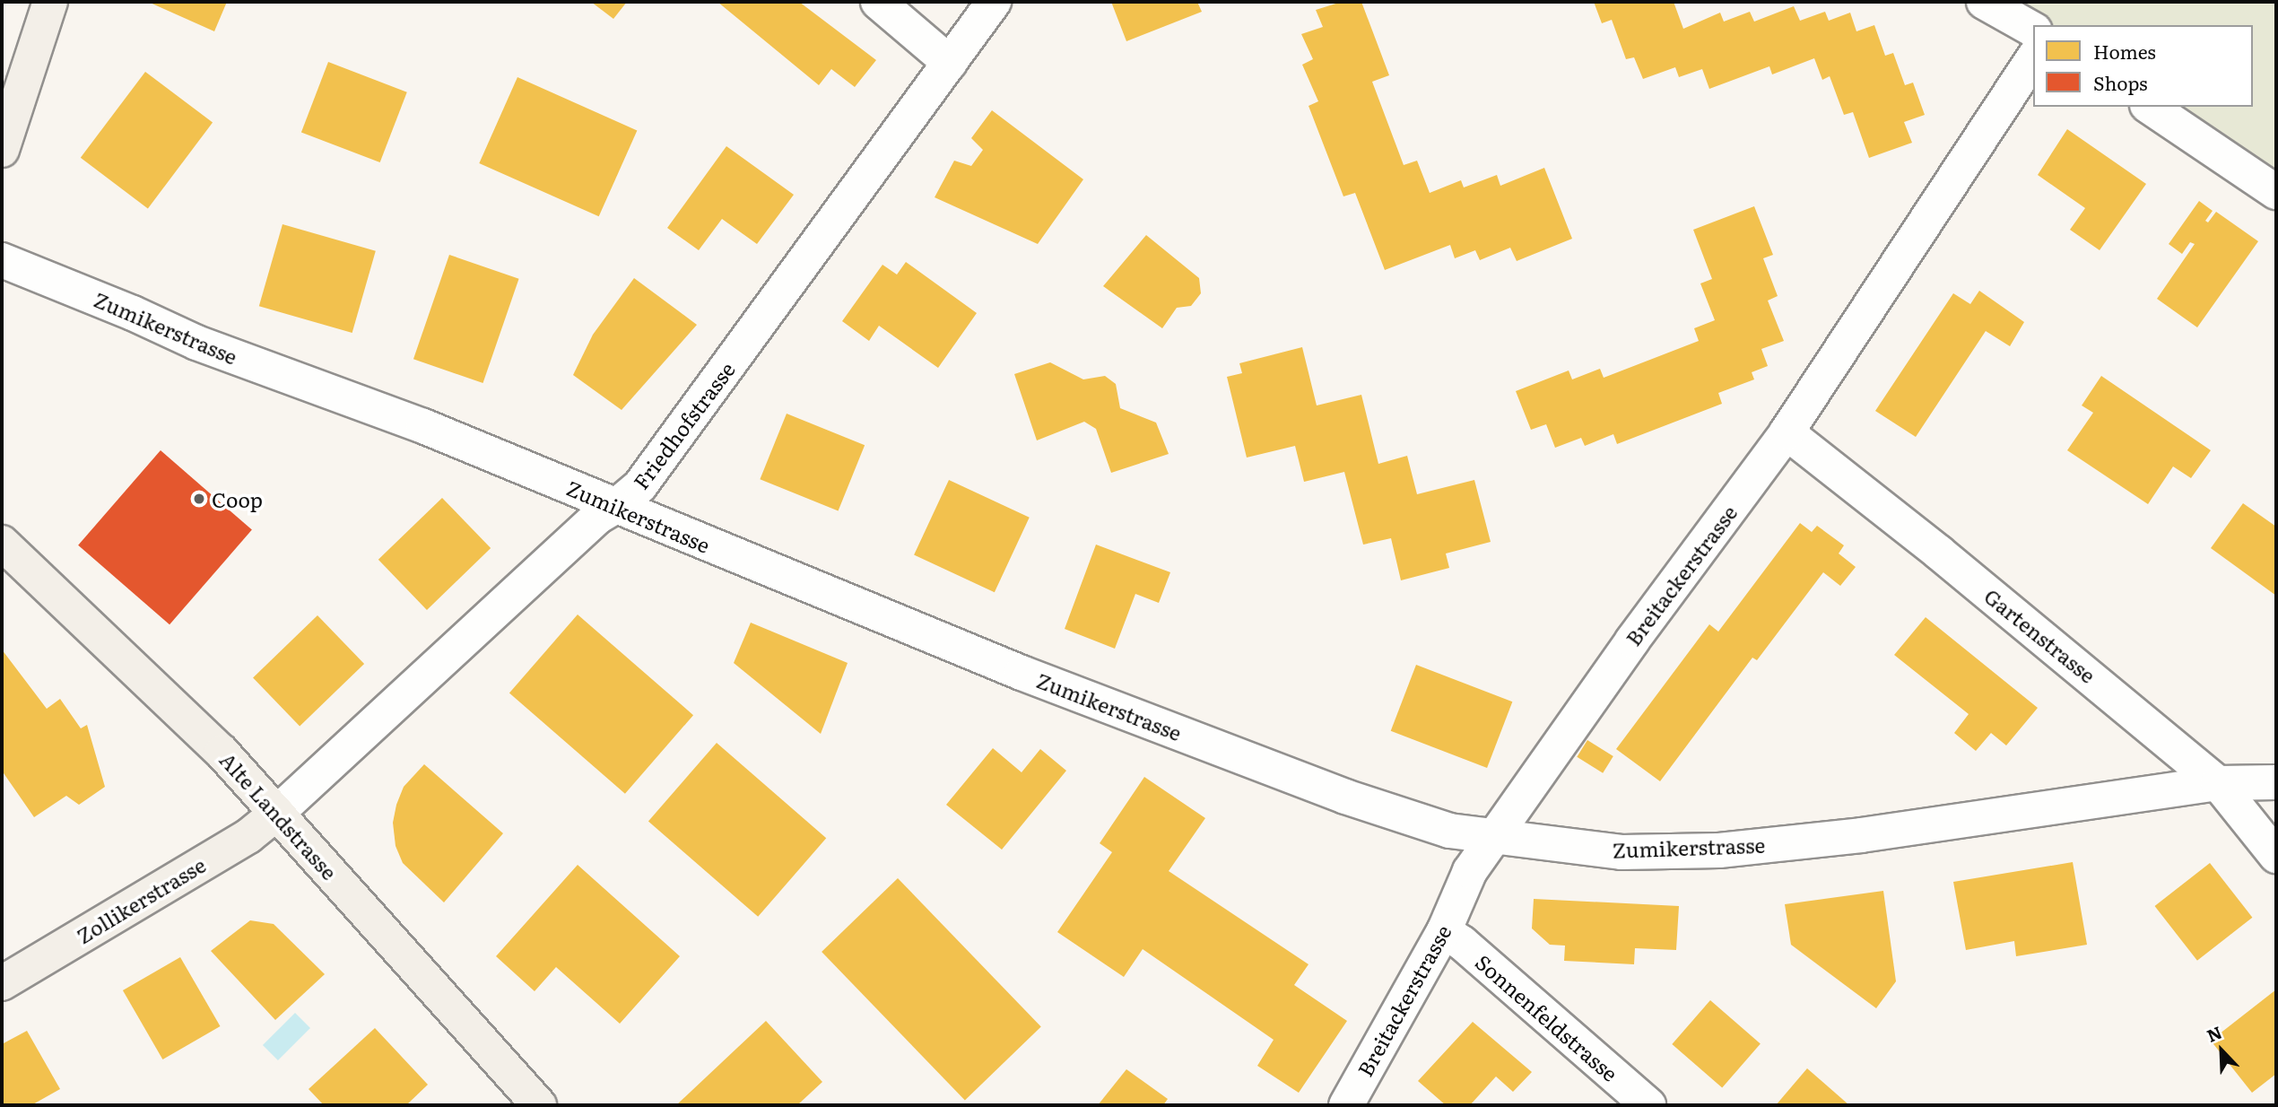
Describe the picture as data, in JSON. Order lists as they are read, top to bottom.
{
  "streets": {
    "main road": ["Alte Landstrasse", "Zollikerstrasse"],
    "street": [
      "Zumikerstrasse",
      "Friedhofstrasse",
      "Breitackerstrasse",
      "Gartenstrasse",
      "Sonnenfeldstrasse"
    ]
  },
  "crossings": [
    ["Zumikerstrasse", "Friedhofstrasse"],
    ["Zumikerstrasse", "Breitackerstrasse"],
    ["Zumikerstrasse", "Gartenstrasse"],
    ["Friedhofstrasse", "Alte Landstrasse"],
    ["Friedhofstrasse", "Zollikerstrasse"],
    ["Breitackerstrasse", "Gartenstrasse"],
    ["Breitackerstrasse", "Sonnenfeldstrasse"],
    ["Alte Landstrasse", "Zollikerstrasse"]
  ],
  "places": ["Coop"],
  "legend": ["Homes", "Shops"],
  "north": "top left"
}
